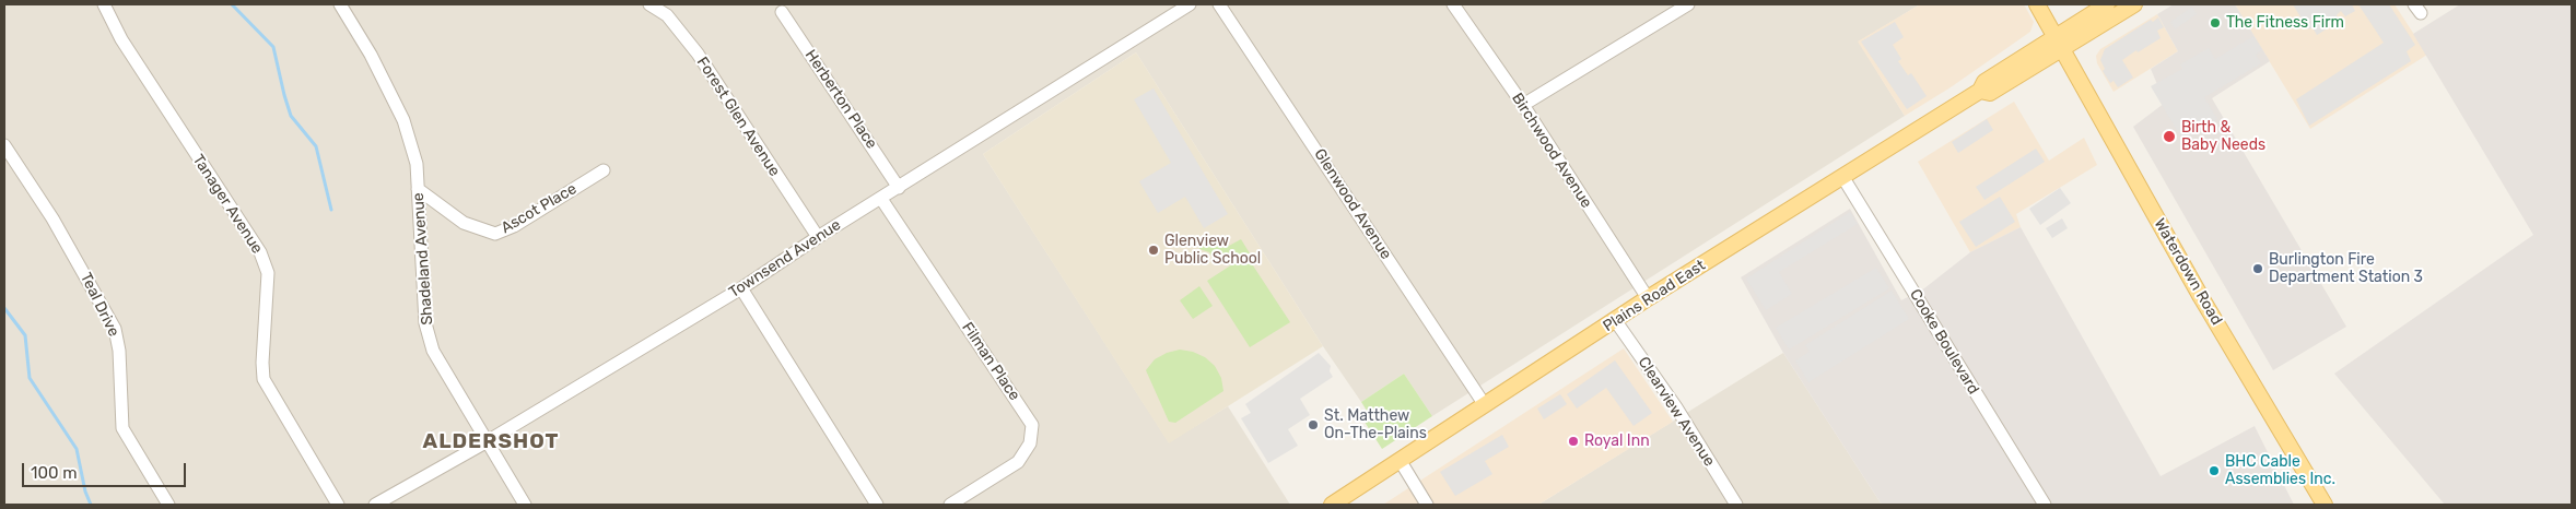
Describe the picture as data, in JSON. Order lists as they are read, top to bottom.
{
  "streets": {
    "main road": ["Waterdown Road", "Plains Road East"],
    "street": [
      "Herberton Place",
      "Forest Glen Avenue",
      "Birchwood Avenue",
      "Tanager Avenue",
      "Glenwood Avenue",
      "Ascot Place",
      "Shadeland Avenue",
      "Townsend Avenue",
      "Teal Drive",
      "Cooke Boulevard",
      "Filman Place",
      "Clearview Avenue"
    ]
  },
  "crossings": [
    ["Herberton Place", "Townsend Avenue"],
    ["Forest Glen Avenue", "Townsend Avenue"],
    ["Birchwood Avenue", "Plains Road East"],
    ["Glenwood Avenue", "Plains Road East"],
    ["Ascot Place", "Shadeland Avenue"],
    ["Shadeland Avenue", "Townsend Avenue"],
    ["Townsend Avenue", "Filman Place"],
    ["Waterdown Road", "Plains Road East"],
    ["Plains Road East", "Cooke Boulevard"],
    ["Plains Road East", "Clearview Avenue"]
  ],
  "districts": ["ALDERSHOT"],
  "places": [
    "The Fitness Firm",
    "Birth & Baby Needs",
    "Glenview Public School",
    "Burlington Fire Department Station 3",
    "St. Matthew On-The-Plains",
    "Royal Inn",
    "BHC Cable Assemblies Inc."
  ],
  "scale_bar": "100 m"
}
